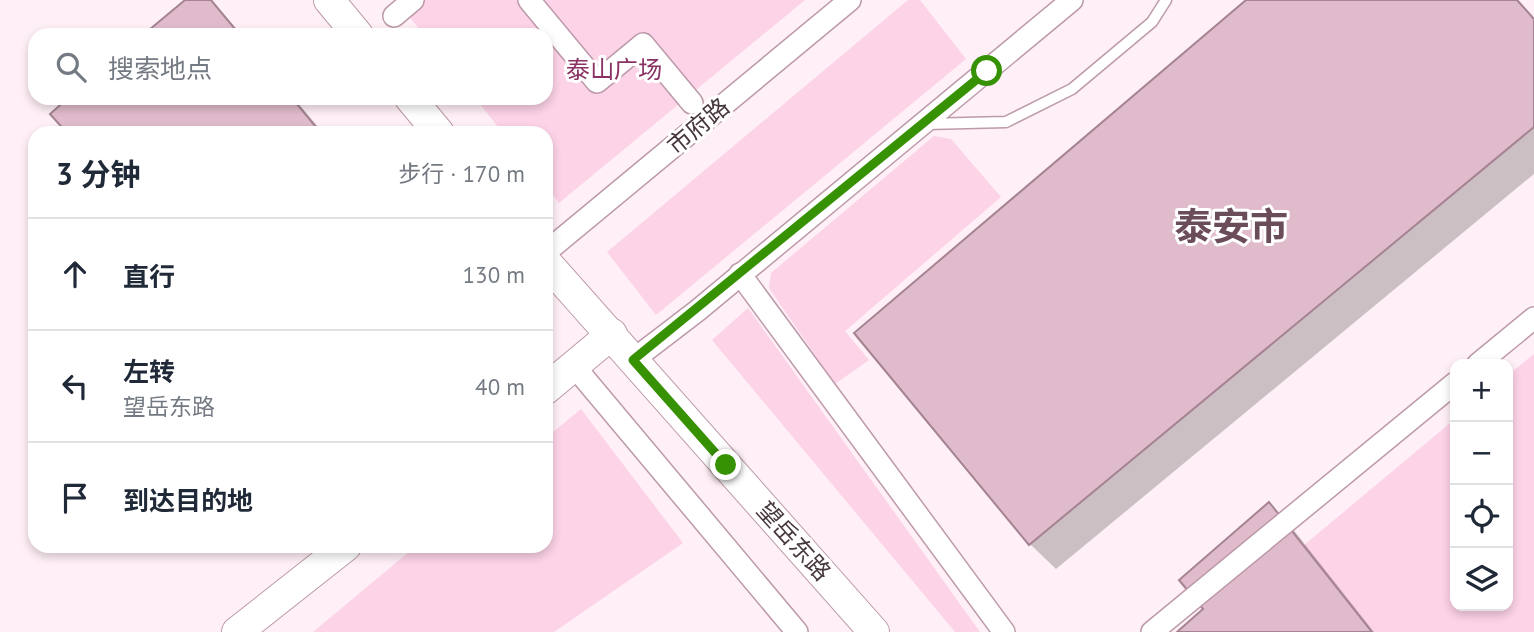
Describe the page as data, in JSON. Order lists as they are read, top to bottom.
{
  "streets": {
    "street": ["市府路", "望岳东路"]
  },
  "districts": ["泰安市"],
  "parks": ["泰山广场"],
  "page": {
    "search": "搜索地点",
    "heading": ["3 分钟", "步行 · 170 m"],
    "list": [
      ["直行", "130 m"],
      ["左转", "望岳东路", "40 m"],
      "到达目的地"
    ],
    "map_buttons": ["+", "−"]
  }
}
